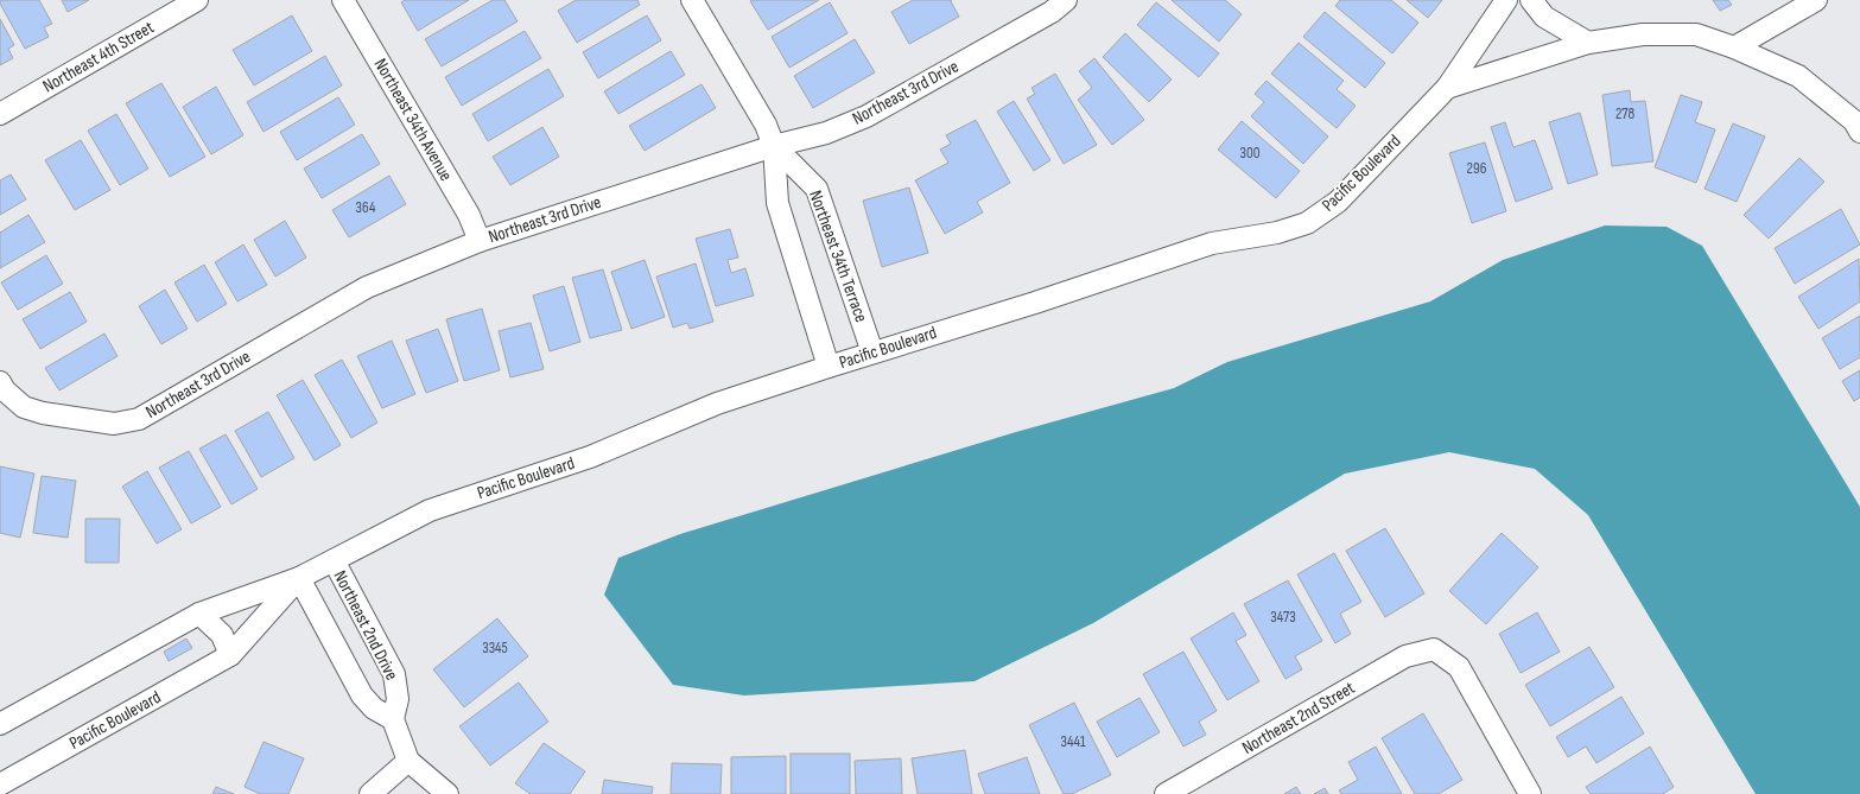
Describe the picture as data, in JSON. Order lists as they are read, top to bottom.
{
  "streets": {
    "street": [
      "Northeast 4th Street",
      "Northeast 3rd Drive",
      "Northeast 34th Avenue",
      "Pacific Boulevard",
      "Northeast 34th Terrace",
      "Northeast 2nd Drive",
      "Northeast 2nd Street"
    ]
  },
  "crossings": [
    ["Northeast 3rd Drive", "Northeast 34th Avenue"],
    ["Northeast 3rd Drive", "Northeast 34th Terrace"],
    ["Pacific Boulevard", "Northeast 34th Terrace"],
    ["Pacific Boulevard", "Northeast 2nd Drive"]
  ],
  "house_numbers": [
    "278",
    "300",
    "296",
    "364",
    "3473",
    "3345",
    "3441"
  ]
}
